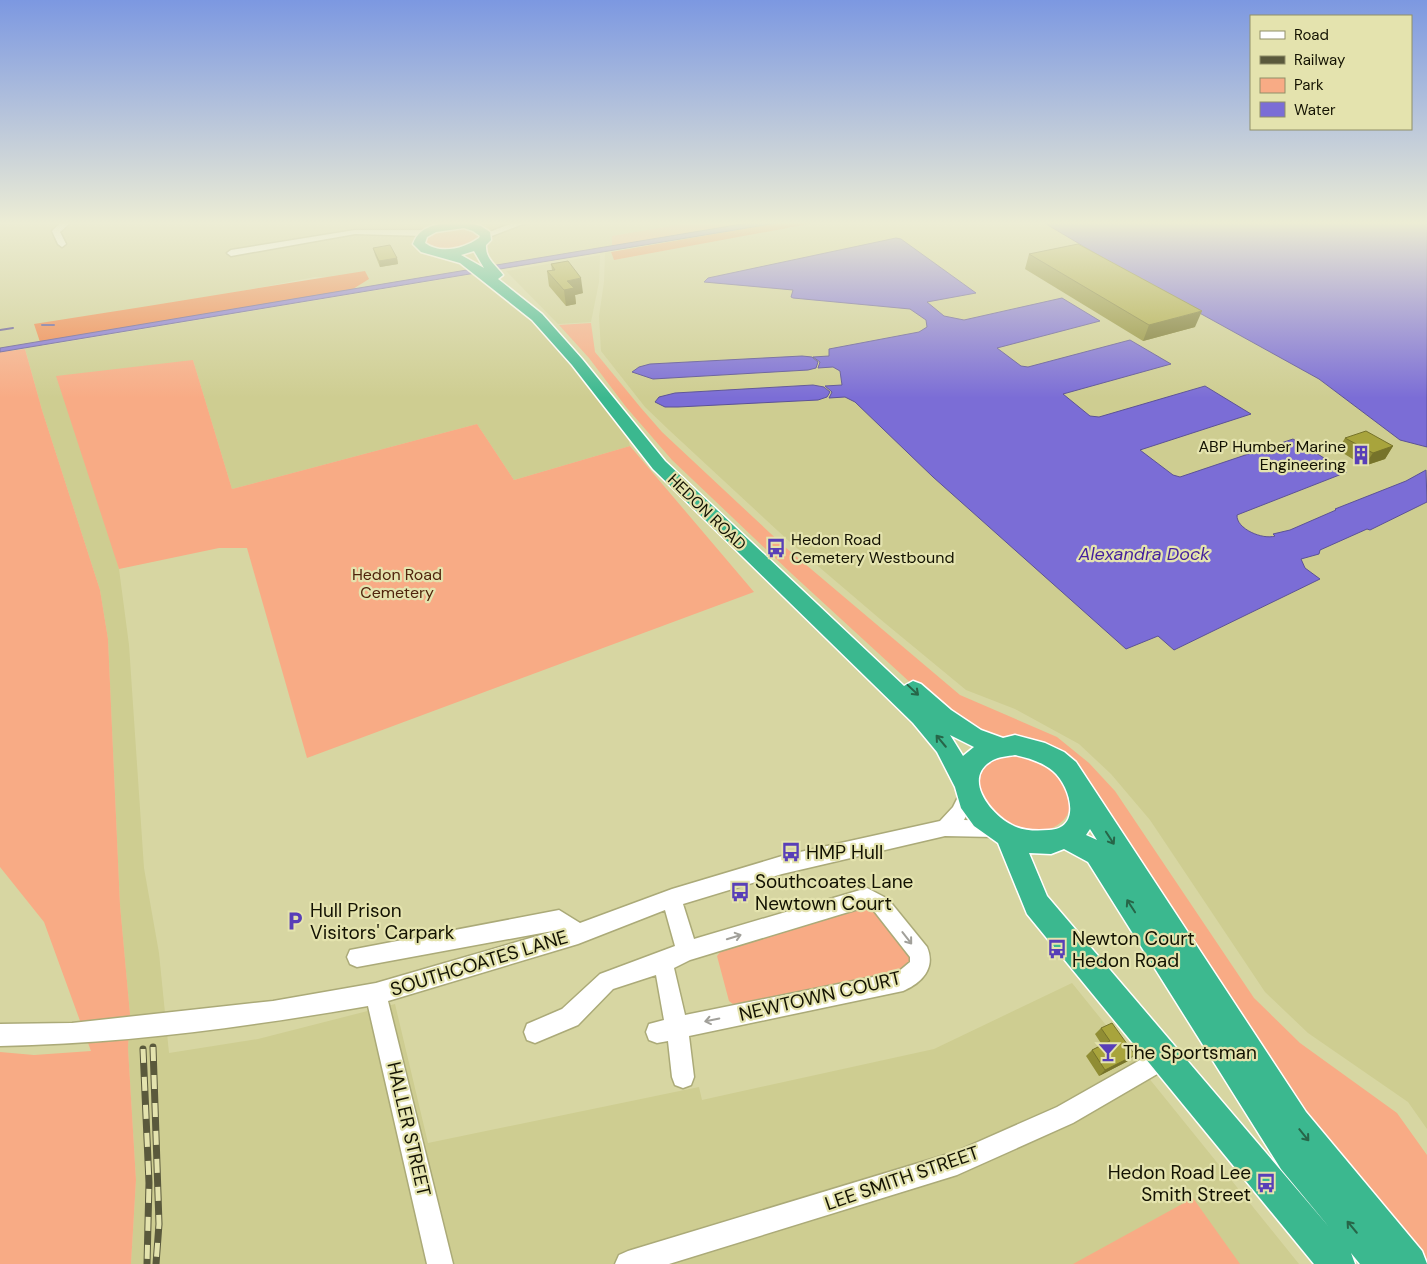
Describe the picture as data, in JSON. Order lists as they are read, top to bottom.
{
  "streets": {
    "highway": ["HEDON ROAD"],
    "street": [
      "SOUTHCOATES LANE",
      "NEWTOWN COURT",
      "HALLER STREET",
      "LEE SMITH STREET"
    ]
  },
  "crossings": [
    ["HEDON ROAD", "SOUTHCOATES LANE"],
    ["SOUTHCOATES LANE", "HALLER STREET"]
  ],
  "water": ["Alexandra Dock"],
  "parks": ["Hedon Road Cemetery"],
  "places": {
    "building": ["ABP Humber Marine Engineering"],
    "bus stop": [
      "Hedon Road Cemetery Westbound",
      "HMP Hull",
      "Southcoates Lane Newtown Court",
      "Newton Court Hedon Road",
      "Hedon Road Lee Smith Street"
    ],
    "parking": ["Hull Prison Visitors' Carpark"],
    "bar": ["The Sportsman"]
  },
  "legend": [
    "Road",
    "Railway",
    "Park",
    "Water"
  ]
}
